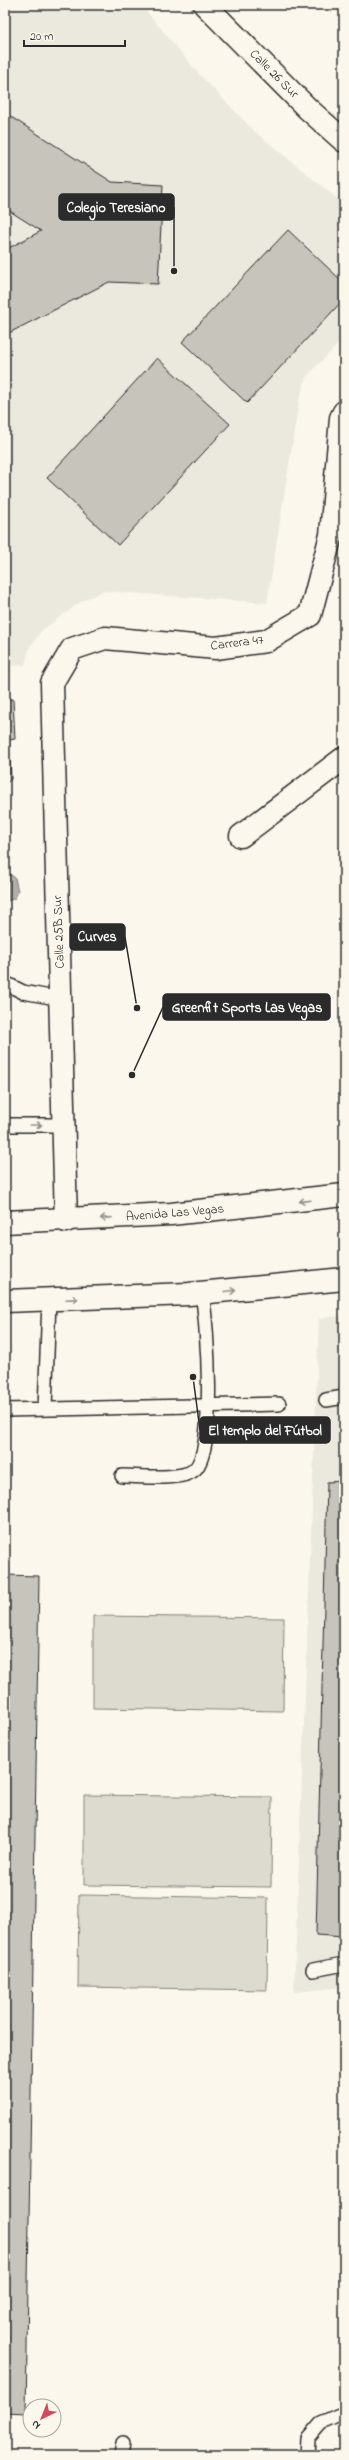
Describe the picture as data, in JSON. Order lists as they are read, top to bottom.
{
  "streets": {
    "street": [
      "Calle 26 Sur",
      "Carrera 47",
      "Calle 25B Sur",
      "Avenida Las Vegas"
    ]
  },
  "crossings": [
    ["Carrera 47", "Calle 25B Sur"],
    ["Calle 25B Sur", "Avenida Las Vegas"]
  ],
  "places": [
    "Colegio Teresiano",
    "Curves",
    "Greenfit Sports Las Vegas",
    "El templo del Fútbol"
  ],
  "scale_bar": "20 m",
  "north": "bottom left"
}
